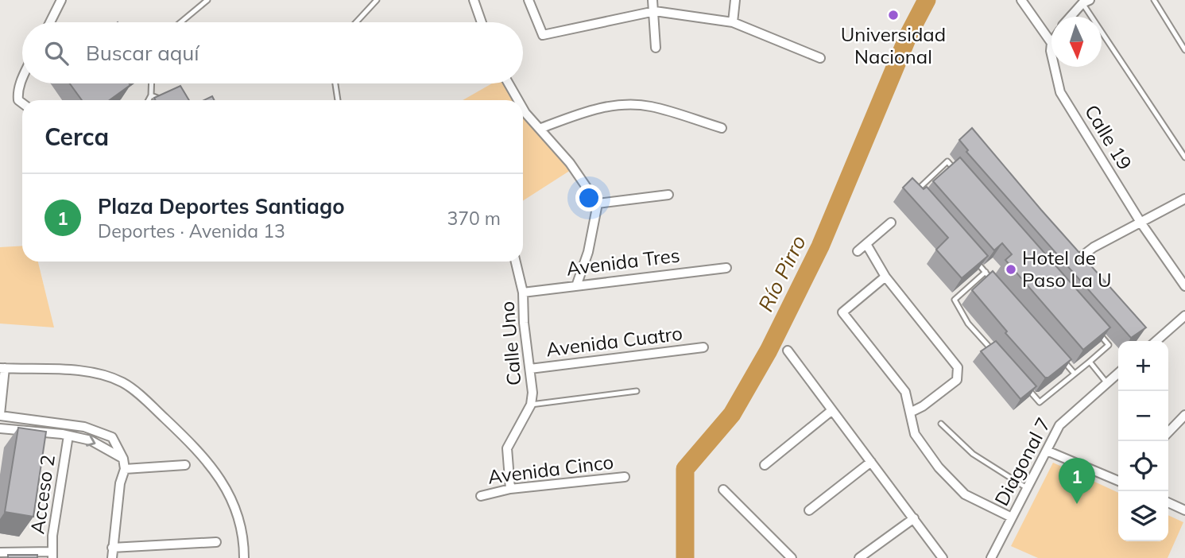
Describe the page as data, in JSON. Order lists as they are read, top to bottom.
{
  "streets": {
    "street": [
      "Calle 19",
      "Avenida Tres",
      "Avenida Cuatro",
      "Calle Uno",
      "Diagonal 7",
      "Avenida Cinco",
      "Acceso 2"
    ]
  },
  "crossings": [
    ["Avenida Tres", "Calle Uno"],
    ["Avenida Cuatro", "Calle Uno"],
    ["Calle Uno", "Avenida Cinco"]
  ],
  "water": ["Río Pirro"],
  "places": ["Universidad Nacional", "Hotel de Paso La U"],
  "north": "bottom",
  "page": {
    "search": "Buscar aquí",
    "heading": "Cerca",
    "list": [
      {
        "mark": "1",
        "name": "Plaza Deportes Santiago",
        "note": "Deportes · Avenida 13",
        "value": "370 m"
      }
    ],
    "map_buttons": ["+", "−"],
    "pins": "1"
  }
}
